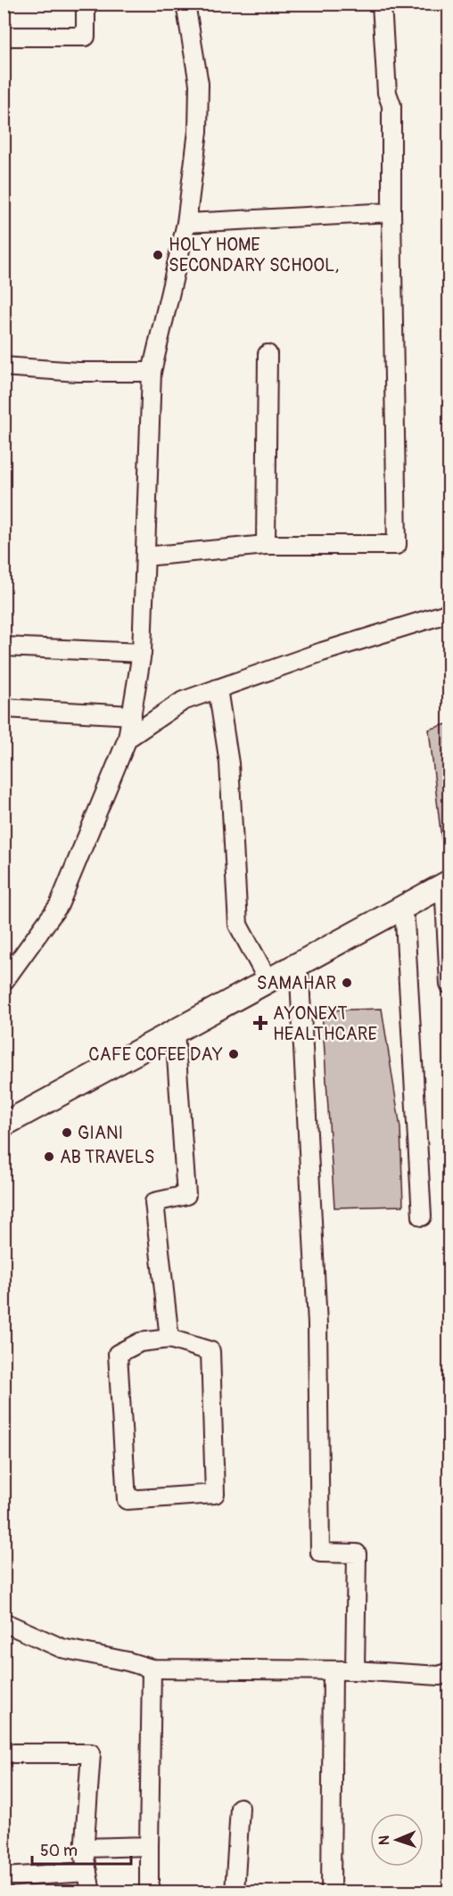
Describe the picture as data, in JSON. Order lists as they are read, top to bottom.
{
  "places": {
    "other": [
      "HOLY HOME SECONDARY SCHOOL,",
      "SAMAHAR",
      "CAFE COFEE DAY",
      "GIANI",
      "AB TRAVELS"
    ],
    "health": ["AYONEXT HEALTHCARE"]
  },
  "scale_bar": "50 m",
  "north": "left"
}
